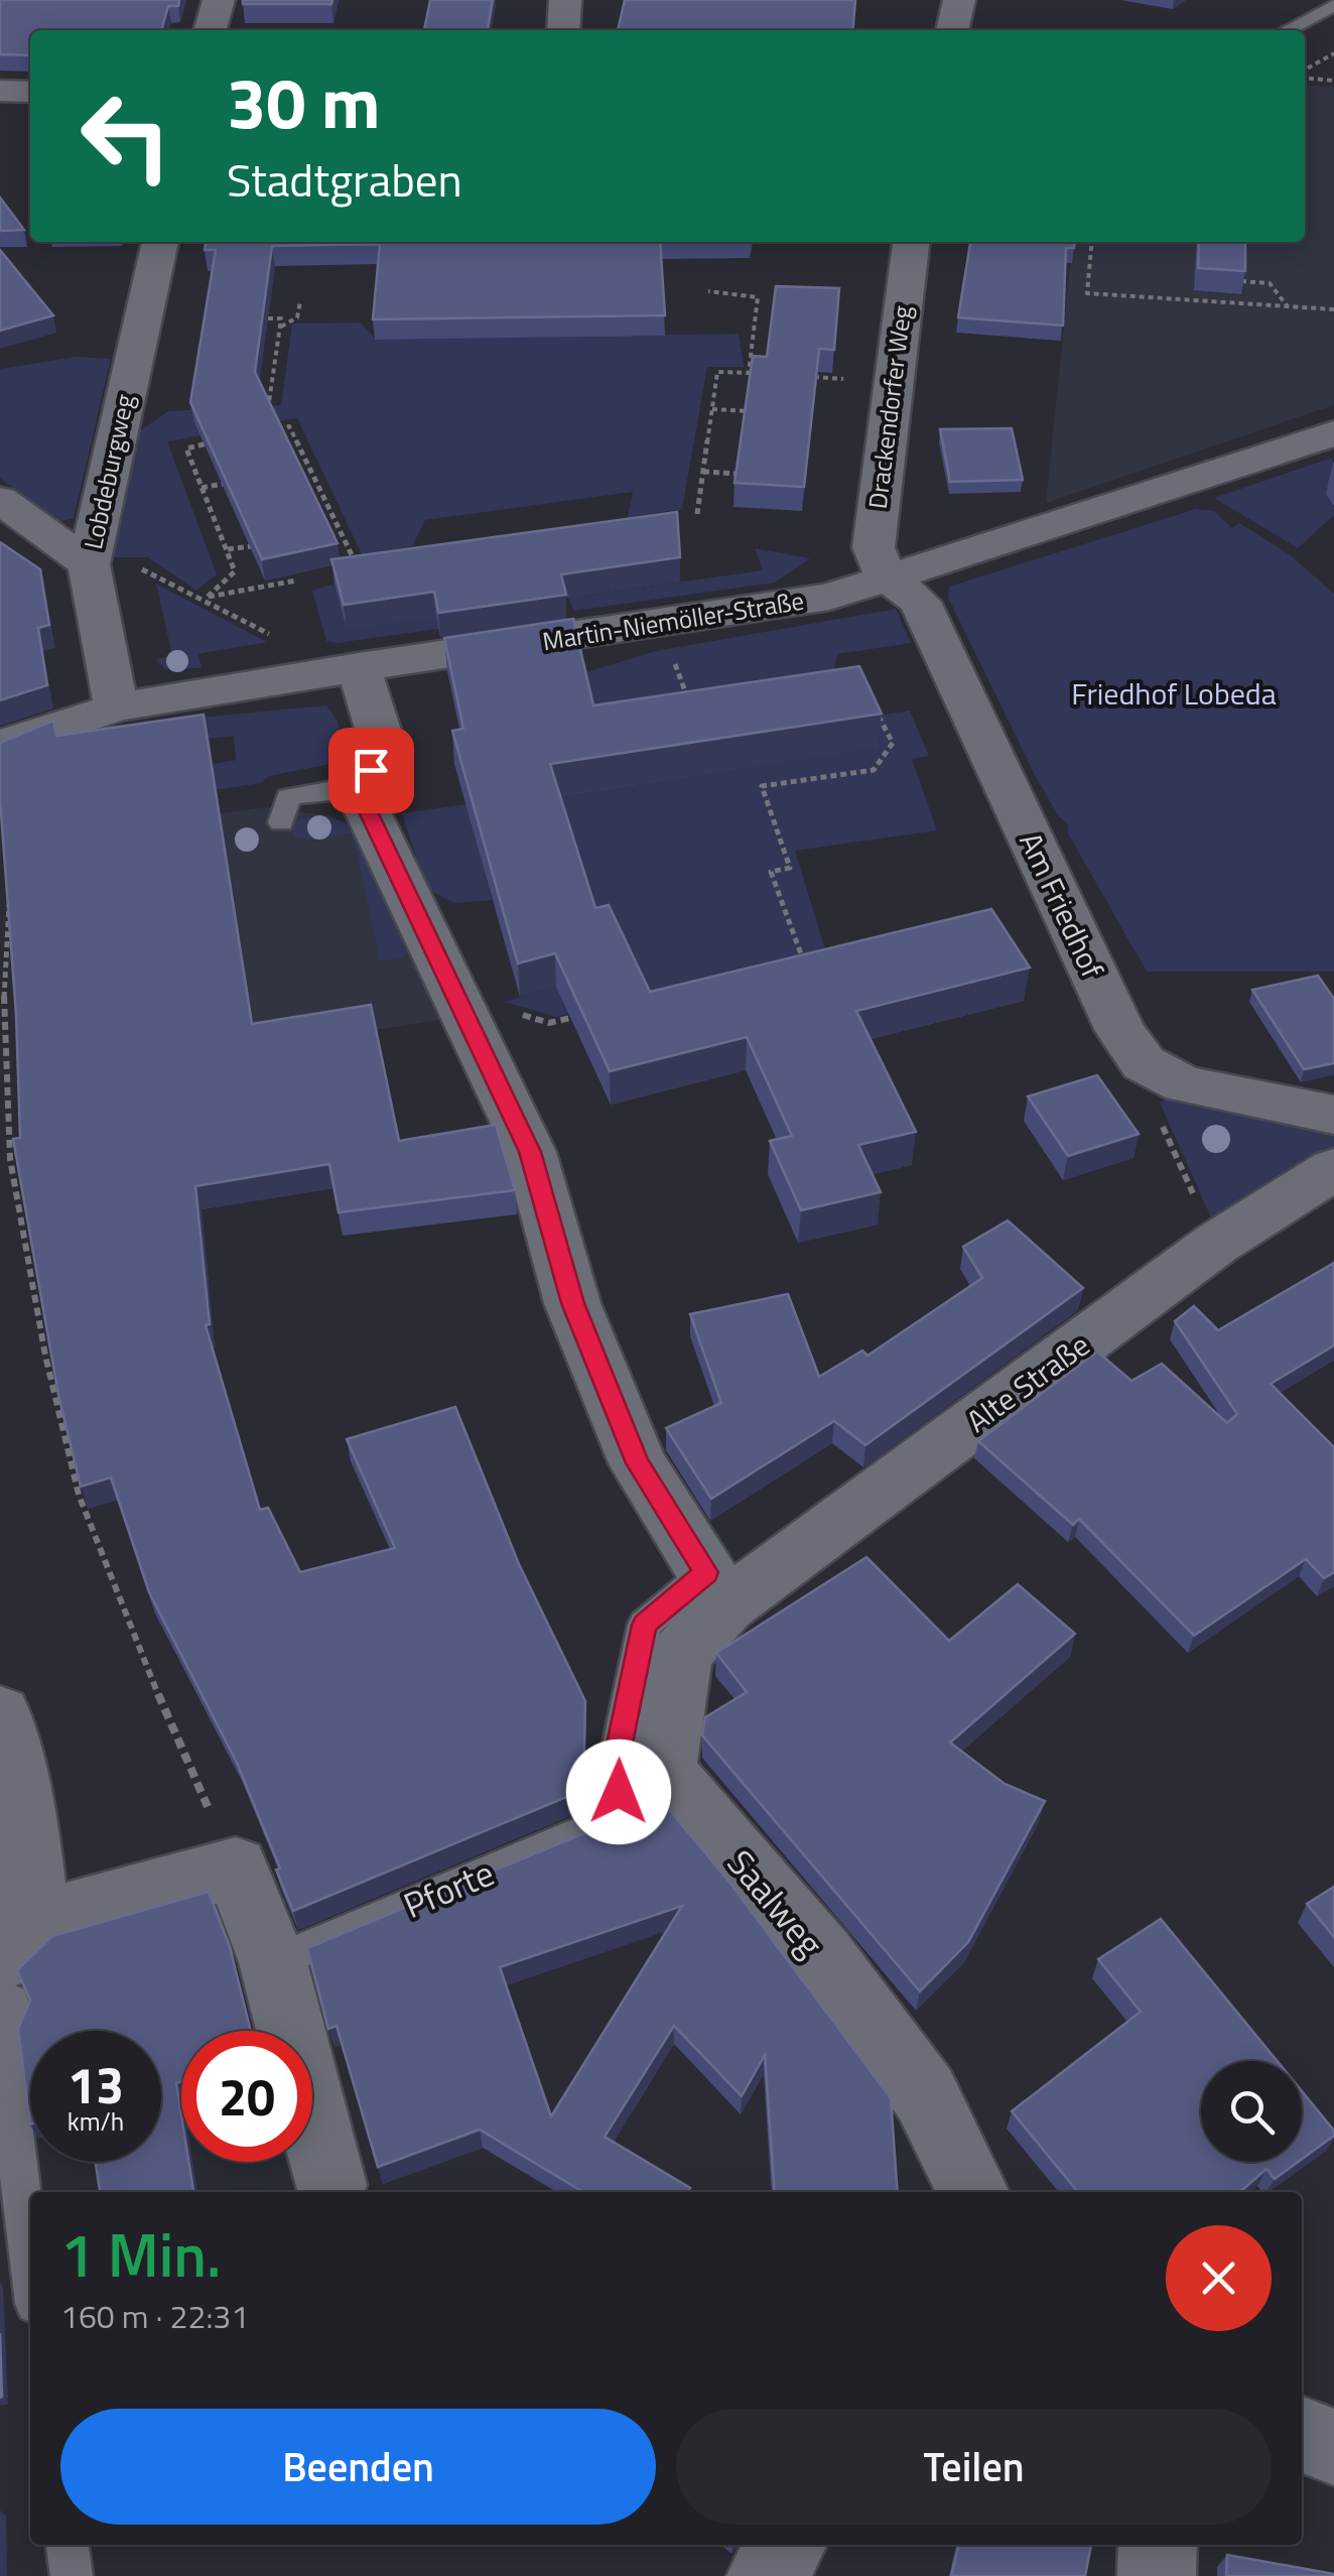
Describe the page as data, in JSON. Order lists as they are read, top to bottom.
{
  "streets": {
    "street": [
      "Drackendorfer Weg",
      "Lobdeburgweg",
      "Martin-Niemöller-Straße",
      "Am Friedhof",
      "Alte Straße",
      "Saalweg"
    ],
    "lane": ["Pforte"]
  },
  "crossings": [
    ["Drackendorfer Weg", "Martin-Niemöller-Straße"],
    ["Drackendorfer Weg", "Am Friedhof"],
    ["Lobdeburgweg", "Martin-Niemöller-Straße"],
    ["Martin-Niemöller-Straße", "Am Friedhof"],
    ["Alte Straße", "Pforte"],
    ["Alte Straße", "Saalweg"],
    ["Pforte", "Saalweg"]
  ],
  "parks": ["Friedhof Lobeda"],
  "page": {
    "turn": ["30 m", "Stadtgraben"],
    "speed": "13 km/h",
    "limit": "20",
    "heading": ["1 Min.", "160 m · 22:31"],
    "buttons": ["Beenden", "Teilen"]
  }
}
